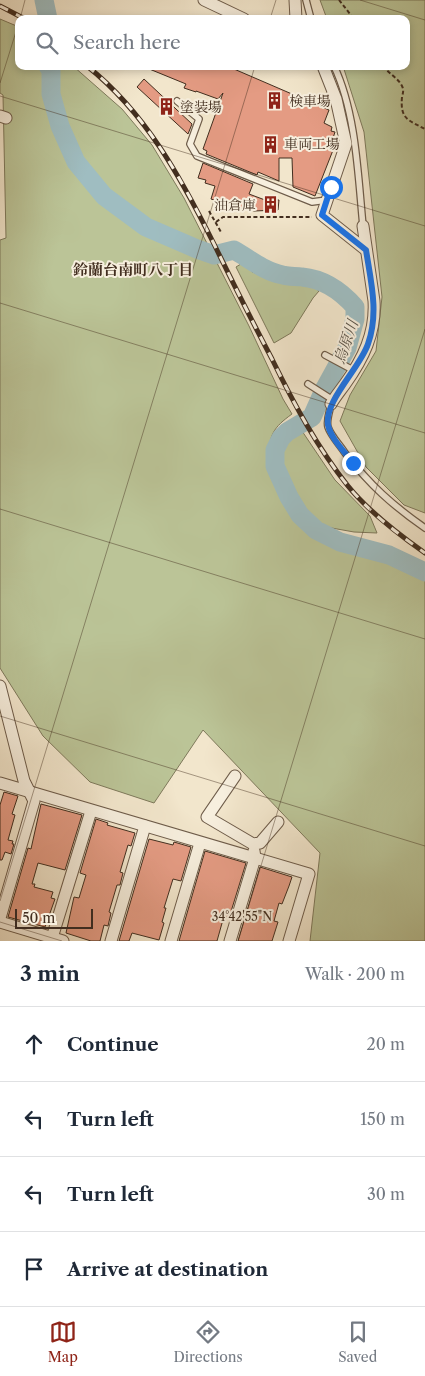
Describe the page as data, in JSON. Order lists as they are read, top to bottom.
{
  "districts": ["鈴蘭台南町八丁目"],
  "water": ["烏原川"],
  "places": {
    "building": [
      "検車場",
      "塗装場",
      "車両工場",
      "油倉庫"
    ]
  },
  "scale_bar": "50 m",
  "page": {
    "search": "Search here",
    "scale": "50 m",
    "heading": ["3 min", "Walk · 200 m"],
    "list": [
      ["Continue", "20 m"],
      ["Turn left", "150 m"],
      ["Turn left", "30 m"],
      "Arrive at destination"
    ],
    "nav": ["Map", "Directions", "Saved"]
  },
  "coordinates": ["34°42'55\"N"]
}
